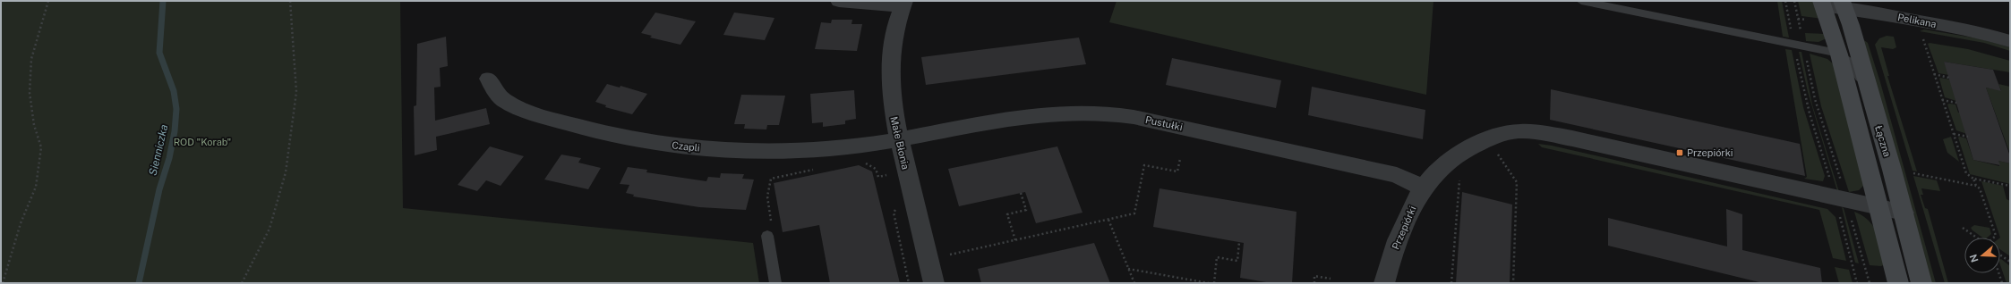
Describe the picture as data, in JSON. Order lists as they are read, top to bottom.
{
  "streets": {
    "street": [
      "Pelikana",
      "Pustułki",
      "Łączna",
      "Małe Błonia",
      "Czapli",
      "Przepiórki"
    ]
  },
  "crossings": [
    ["Pelikana", "Łączna"],
    ["Pustułki", "Małe Błonia"],
    ["Pustułki", "Czapli"],
    ["Pustułki", "Przepiórki"],
    ["Łączna", "Przepiórki"],
    ["Małe Błonia", "Czapli"]
  ],
  "water": ["Sienniczka"],
  "parks": ["ROD \"Korab\""],
  "places": {
    "transit": ["Przepiórki"]
  },
  "north": "left"
}
